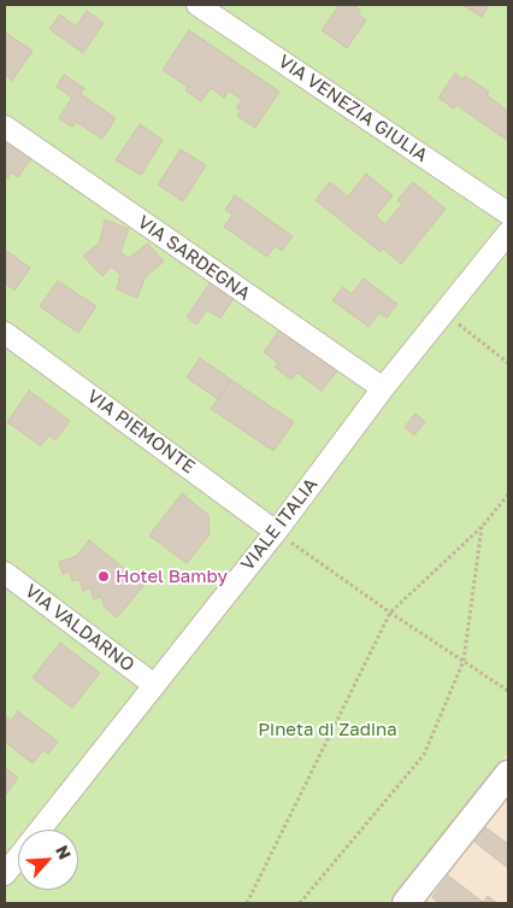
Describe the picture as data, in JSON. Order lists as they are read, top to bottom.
{
  "streets": {
    "street": [
      "VIA VENEZIA GIULIA",
      "VIA SARDEGNA",
      "VIA PIEMONTE",
      "VIALE ITALIA",
      "VIA VALDARNO"
    ]
  },
  "crossings": [
    ["VIA SARDEGNA", "VIALE ITALIA"],
    ["VIA PIEMONTE", "VIALE ITALIA"],
    ["VIALE ITALIA", "VIA VALDARNO"]
  ],
  "parks": ["Pineta di Zadina"],
  "places": ["Hotel Bamby"],
  "north": "top right"
}
